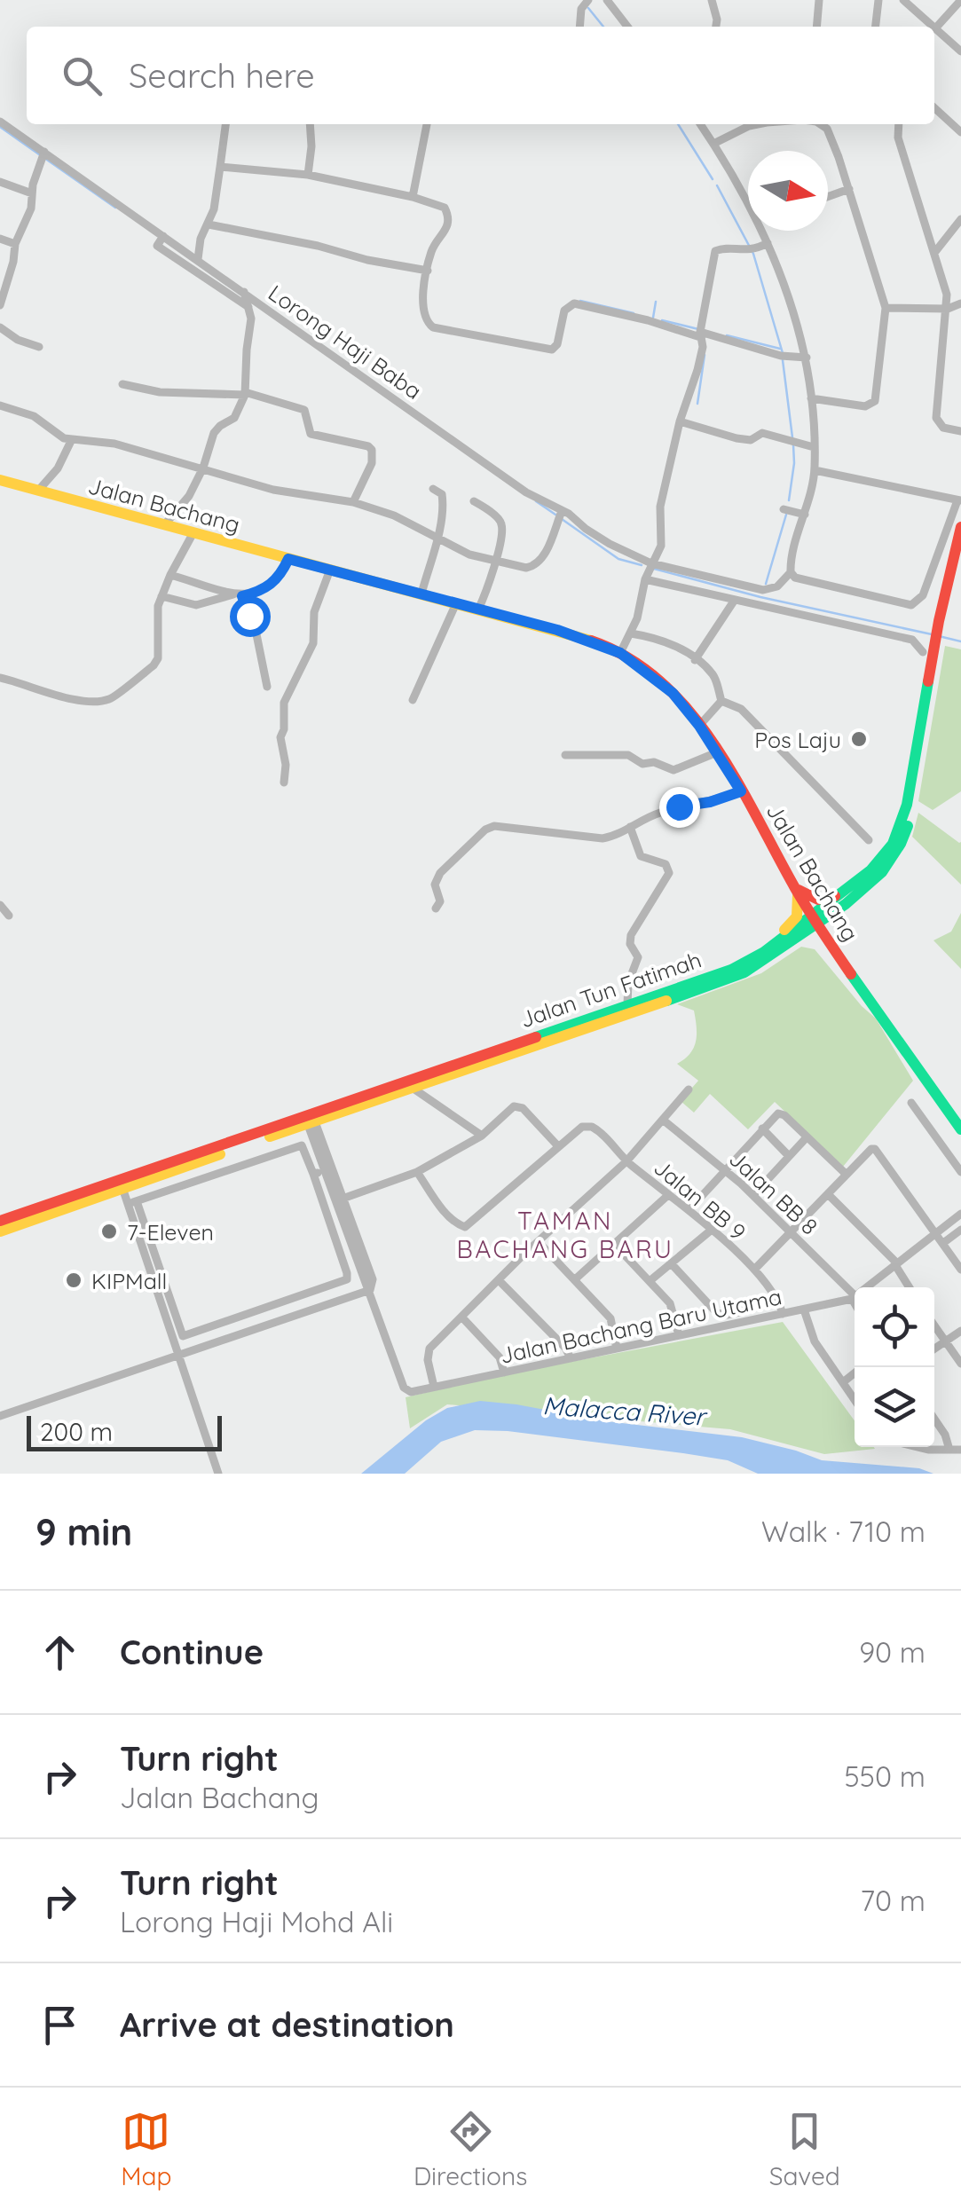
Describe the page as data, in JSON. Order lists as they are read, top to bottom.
{
  "streets": {
    "main road": ["Jalan Bachang", "Jalan Tun Fatimah"],
    "street": [
      "Lorong Haji Baba",
      "Jalan BB 8",
      "Jalan BB 9",
      "Jalan Bachang Baru Utama"
    ]
  },
  "crossings": [
    ["Jalan Bachang", "Jalan Tun Fatimah"],
    ["Jalan BB 8", "Jalan Bachang Baru Utama"],
    ["Jalan BB 9", "Jalan Bachang Baru Utama"]
  ],
  "districts": ["TAMAN BACHANG BARU"],
  "water": ["Malacca River"],
  "places": ["Pos Laju", "7-Eleven", "KIPMall"],
  "scale_bar": "200 m",
  "north": "right",
  "page": {
    "search": "Search here",
    "scale": "200 m",
    "heading": ["9 min", "Walk · 710 m"],
    "list": [
      ["Continue", "90 m"],
      ["Turn right", "Jalan Bachang", "550 m"],
      ["Turn right", "Lorong Haji Mohd Ali", "70 m"],
      "Arrive at destination"
    ],
    "nav": ["Map", "Directions", "Saved"]
  }
}
